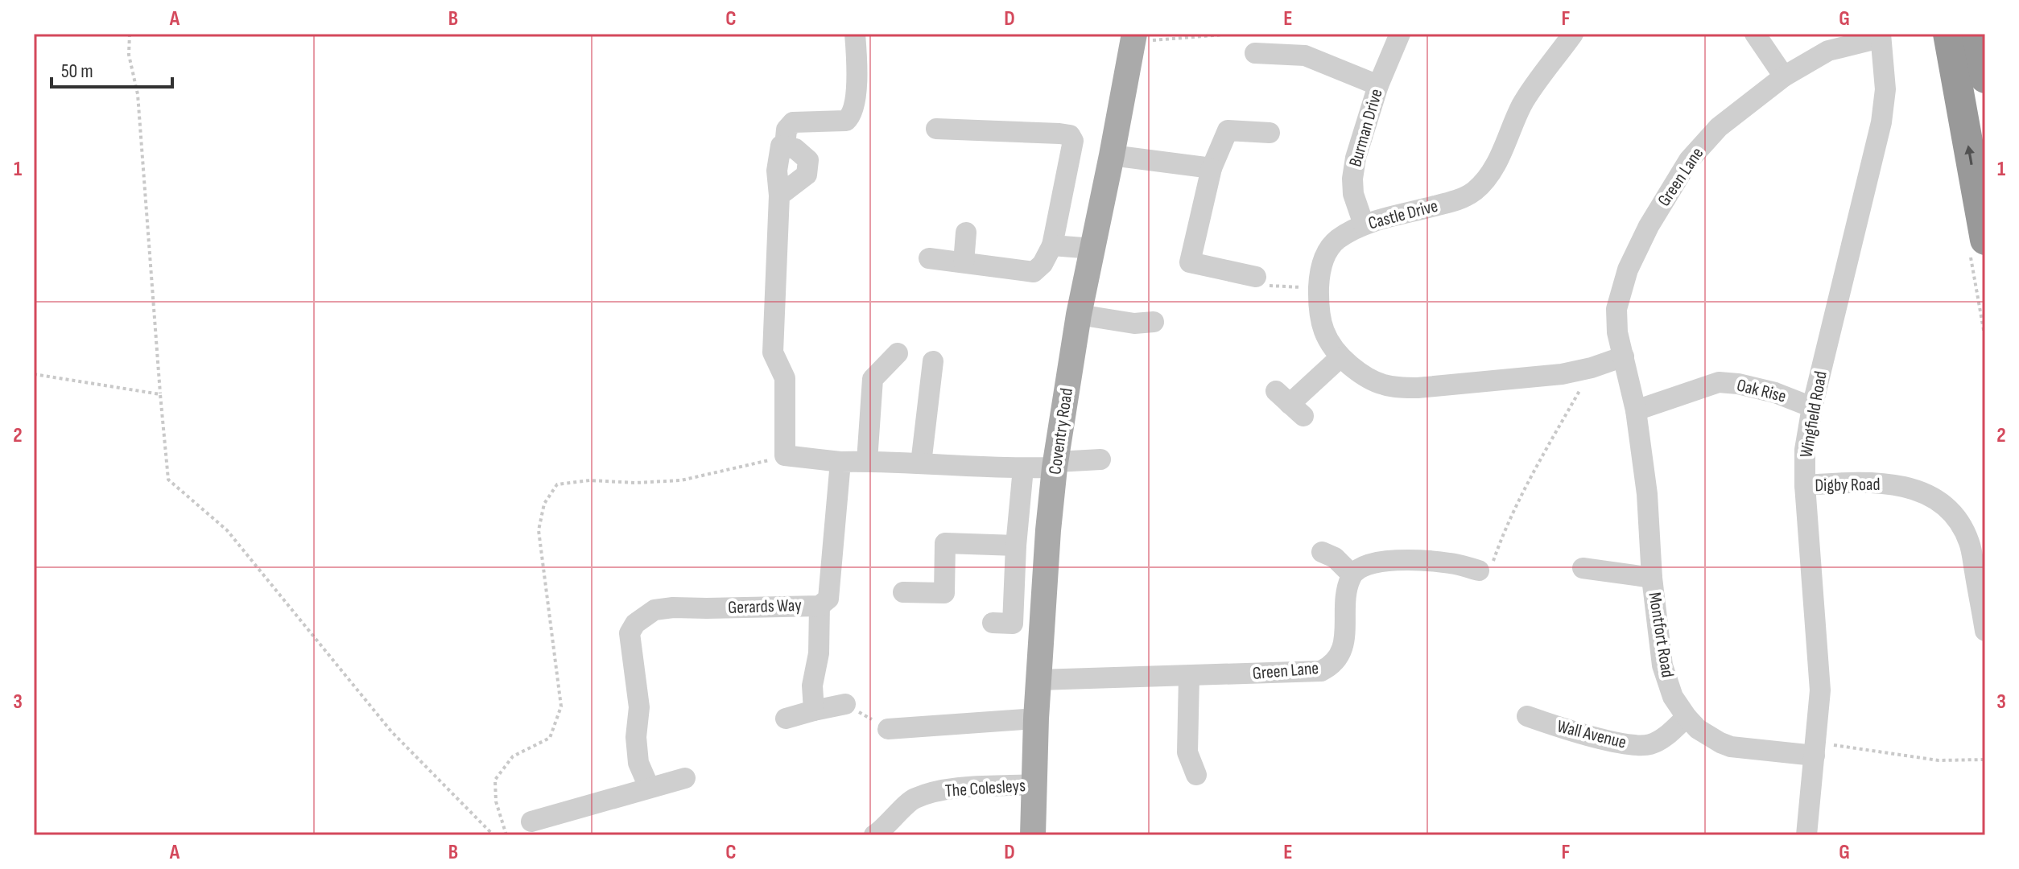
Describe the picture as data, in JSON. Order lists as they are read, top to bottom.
{
  "streets": {
    "main road": ["Coventry Road"],
    "street": [
      "Burman Drive",
      "Green Lane",
      "Castle Drive",
      "Oak Rise",
      "Wingfield Road",
      "Digby Road",
      "Gerards Way",
      "Montfort Road",
      "Wall Avenue",
      "The Colesleys"
    ]
  },
  "crossings": [
    ["Burman Drive", "Castle Drive"],
    ["Green Lane", "Castle Drive"],
    ["Green Lane", "Oak Rise"],
    ["Green Lane", "Wingfield Road"],
    ["Green Lane", "Coventry Road"],
    ["Green Lane", "Montfort Road"],
    ["Oak Rise", "Wingfield Road"],
    ["Oak Rise", "Montfort Road"],
    ["Wingfield Road", "Digby Road"],
    ["Wingfield Road", "Montfort Road"],
    ["Coventry Road", "The Colesleys"],
    ["Montfort Road", "Wall Avenue"]
  ],
  "scale_bar": "50 m",
  "grid": {
    "columns": [
      "A",
      "B",
      "C",
      "D",
      "E",
      "F",
      "G"
    ],
    "rows": ["1", "2", "3"]
  }
}
